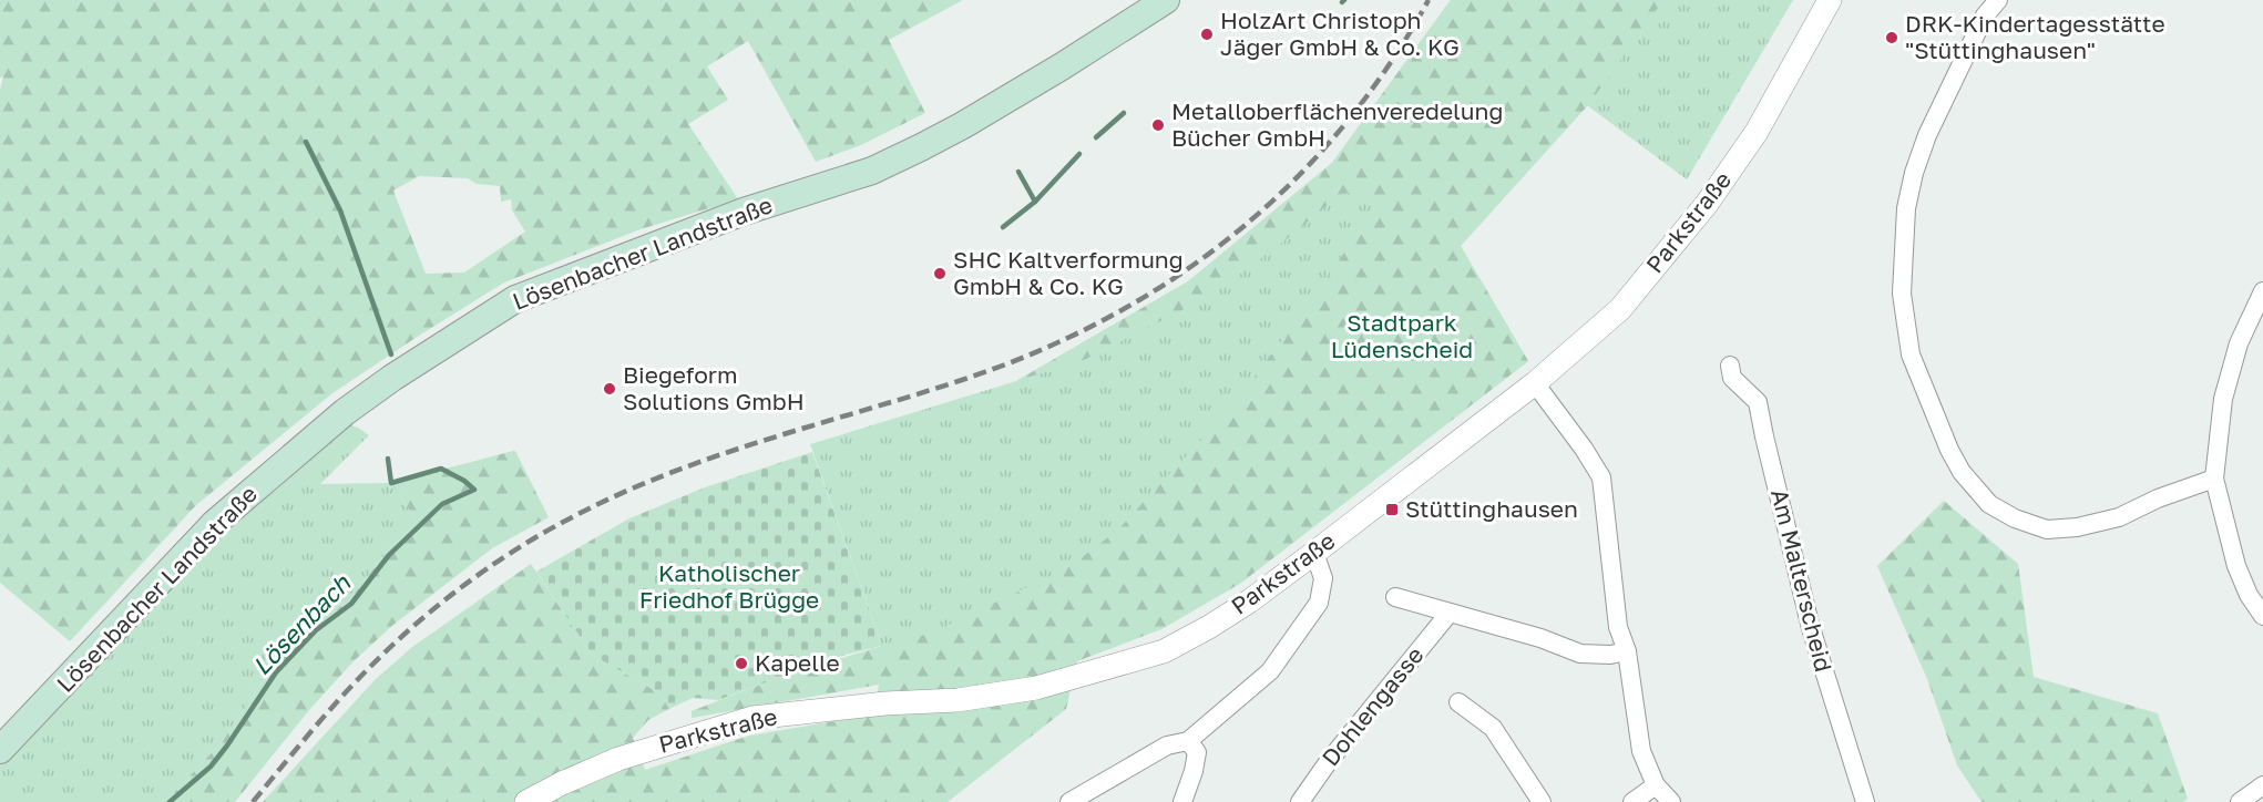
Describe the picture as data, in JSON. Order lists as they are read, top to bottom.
{
  "streets": {
    "main road": ["Lösenbacher Landstraße"],
    "street": ["Parkstraße", "Am Malterscheid", "Dohlengasse"]
  },
  "water": ["Lösenbach"],
  "parks": ["Stadtpark Lüdenscheid", "Katholischer Friedhof Brügge"],
  "places": {
    "other": [
      "HolzArt Christoph Jäger GmbH & Co. KG",
      "DRK-Kindertagesstätte \"Stüttinghausen\"",
      "Metalloberflächenveredelung Bücher GmbH",
      "SHC Kaltverformung GmbH & Co. KG",
      "Biegeform Solutions GmbH",
      "Kapelle"
    ],
    "transit": ["Stüttinghausen"]
  }
}
